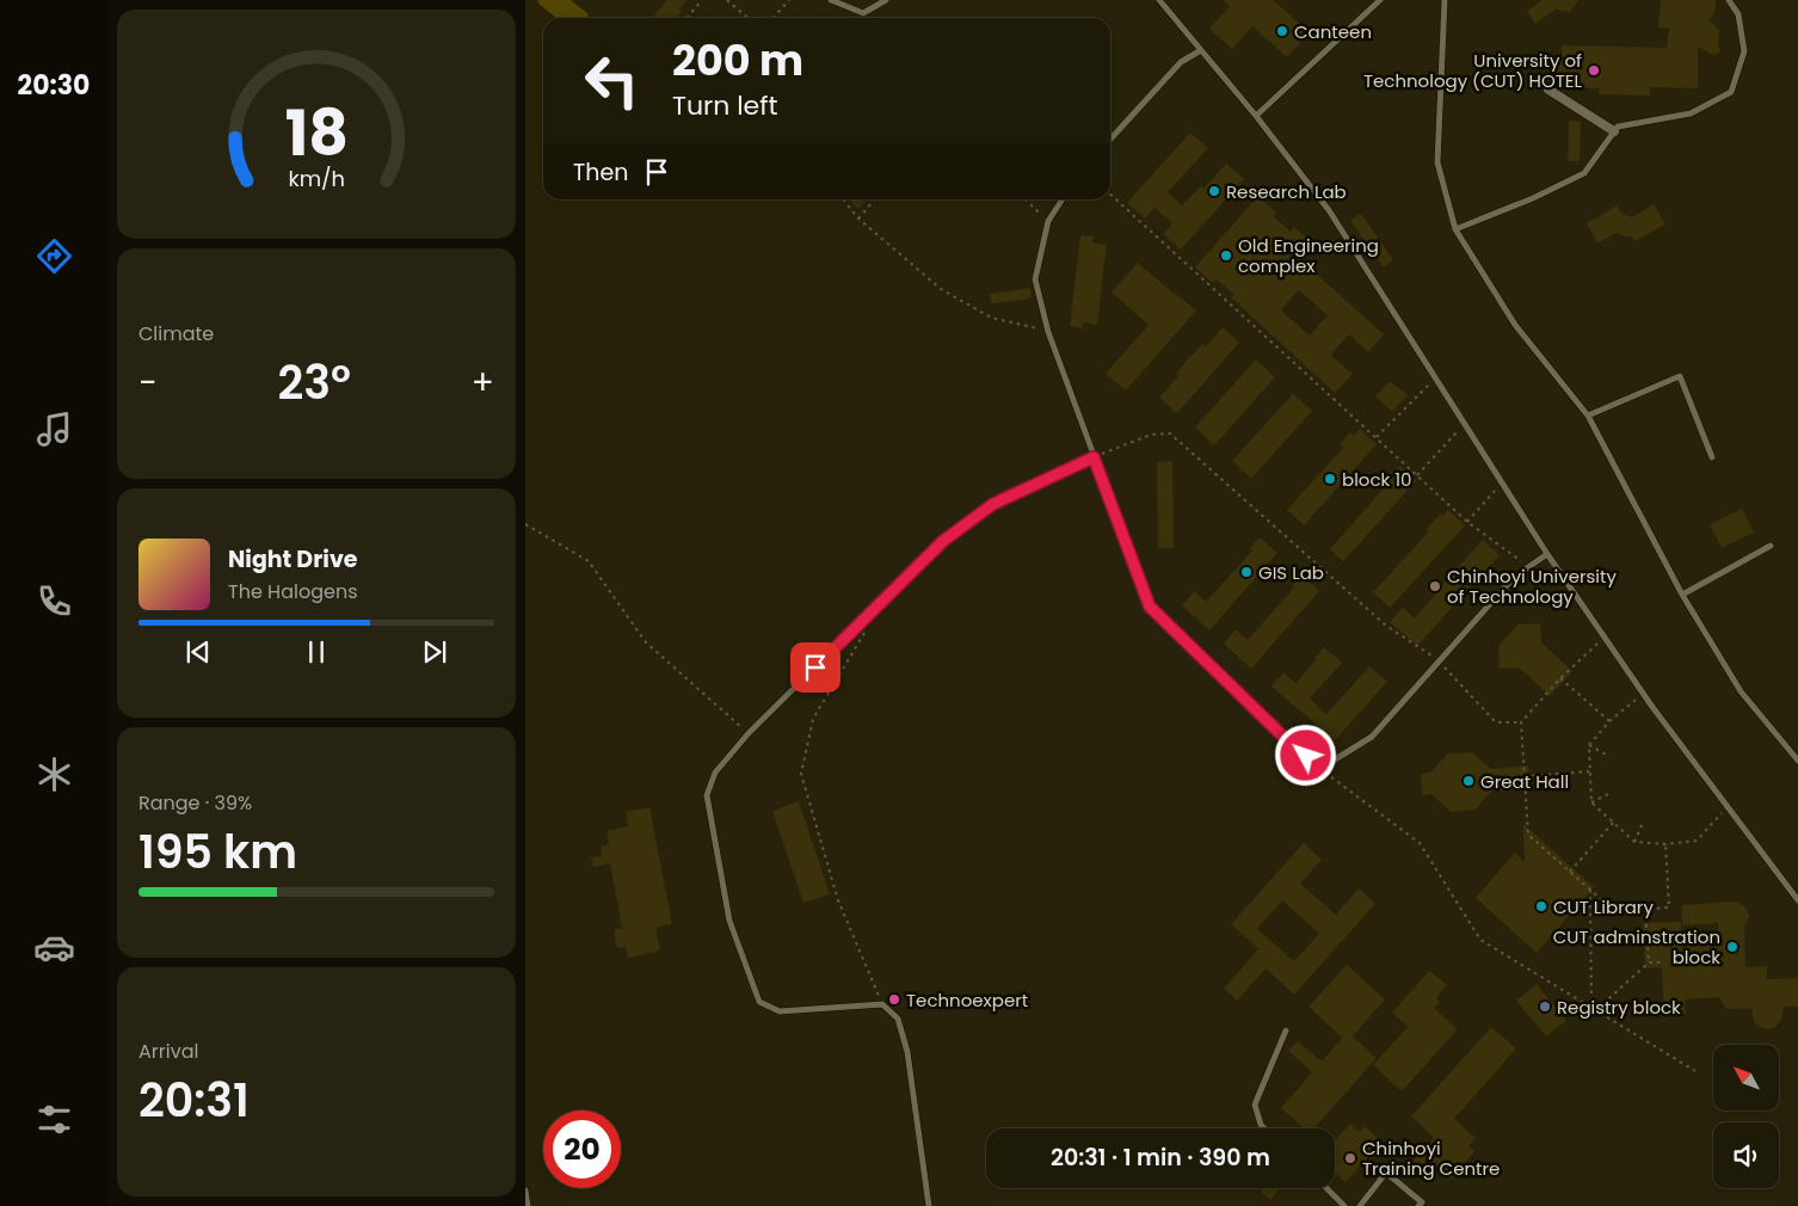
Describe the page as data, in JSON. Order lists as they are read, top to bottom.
{
  "places": [
    "Canteen",
    "University of Technology (CUT) HOTEL",
    "Research Lab",
    "Old Engineering complex",
    "block 10",
    "GIS Lab",
    "Chinhoyi University of Technology",
    "Great Hall",
    "CUT Library",
    "CUT adminstration block",
    "Technoexpert",
    "Registry block",
    "Chinhoyi Training Centre"
  ],
  "north": "top left",
  "page": {
    "tabs": "20:30",
    "turn": ["200 m", "Turn left"],
    "then": "Then",
    "tile": [
      "Climate",
      ["Range · 39%", "195 km"],
      ["Arrival", "20:31"]
    ],
    "heat": ["−", "23°", "+"],
    "song": ["Night Drive", "The Halogens"],
    "limit": "20",
    "trip": "20:31 · 1 min · 390 m",
    "gauge": ["18", "km/h"]
  }
}
